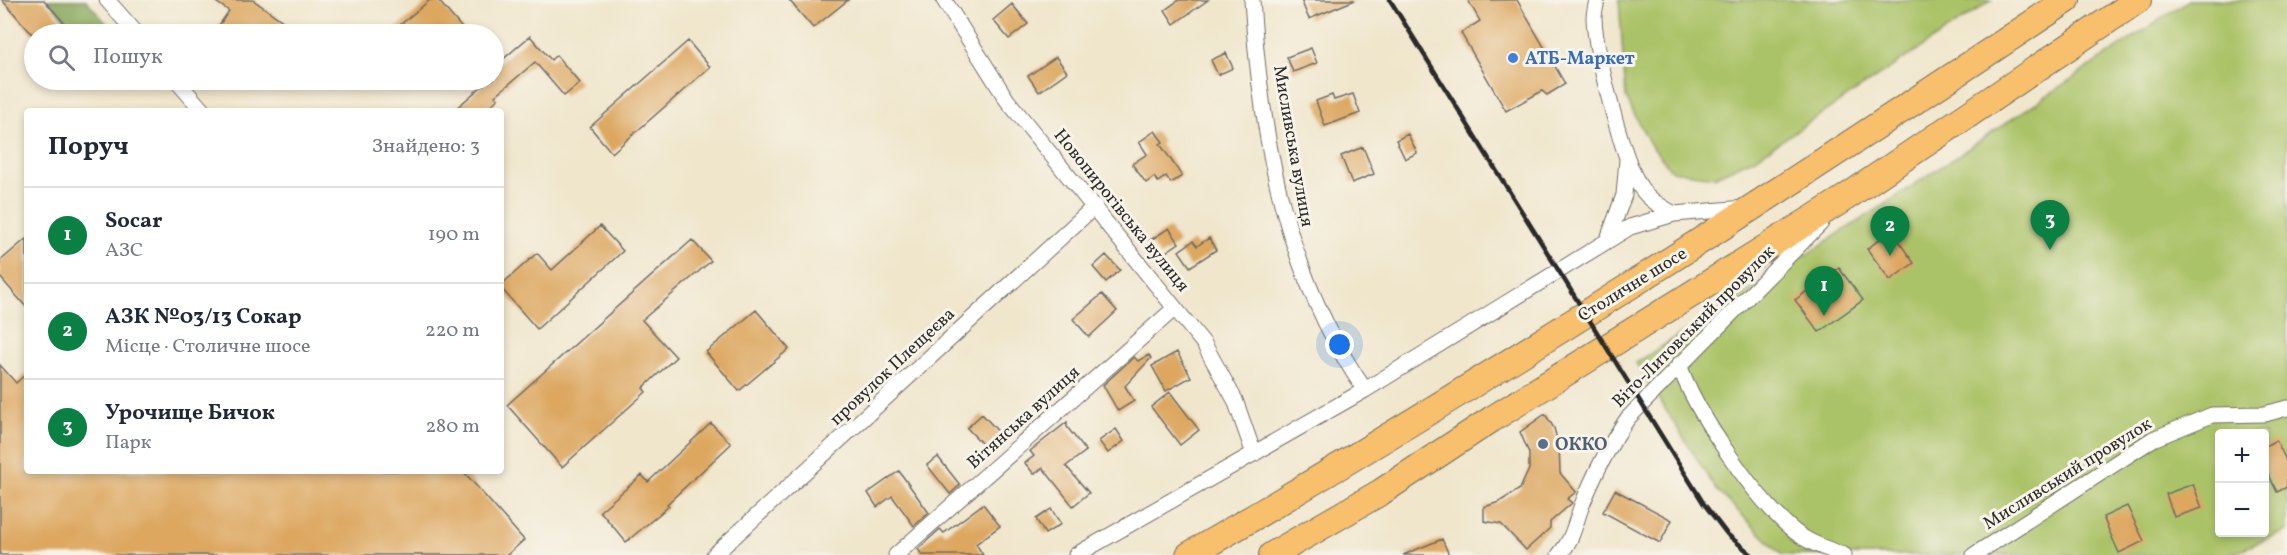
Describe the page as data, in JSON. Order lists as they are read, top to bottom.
{
  "streets": {
    "highway": ["Столичне шосе"],
    "street": [
      "Мисливська вулиця",
      "Новопирогівська вулиця",
      "Віто-Литовський провулок",
      "провулок Плещеєва",
      "Вітянська вулиця",
      "Мисливський провулок"
    ]
  },
  "crossings": [
    ["Новопирогівська вулиця", "провулок Плещеєва"],
    ["Новопирогівська вулиця", "Вітянська вулиця"]
  ],
  "places": ["АТБ-Маркет", "ОККО"],
  "page": {
    "search": "Пошук",
    "heading": ["Поруч", "Знайдено: 3"],
    "list": [
      {
        "mark": "1",
        "name": "Socar",
        "note": "АЗС",
        "value": "190 m"
      },
      {
        "mark": "2",
        "name": "АЗК №03/13 Сокар",
        "note": "Місце · Столичне шосе",
        "value": "220 m"
      },
      {
        "mark": "3",
        "name": "Урочище Бичок",
        "note": "Парк",
        "value": "280 m"
      }
    ],
    "pins": ["3", "2", "1"],
    "map_buttons": ["+", "−"]
  }
}
